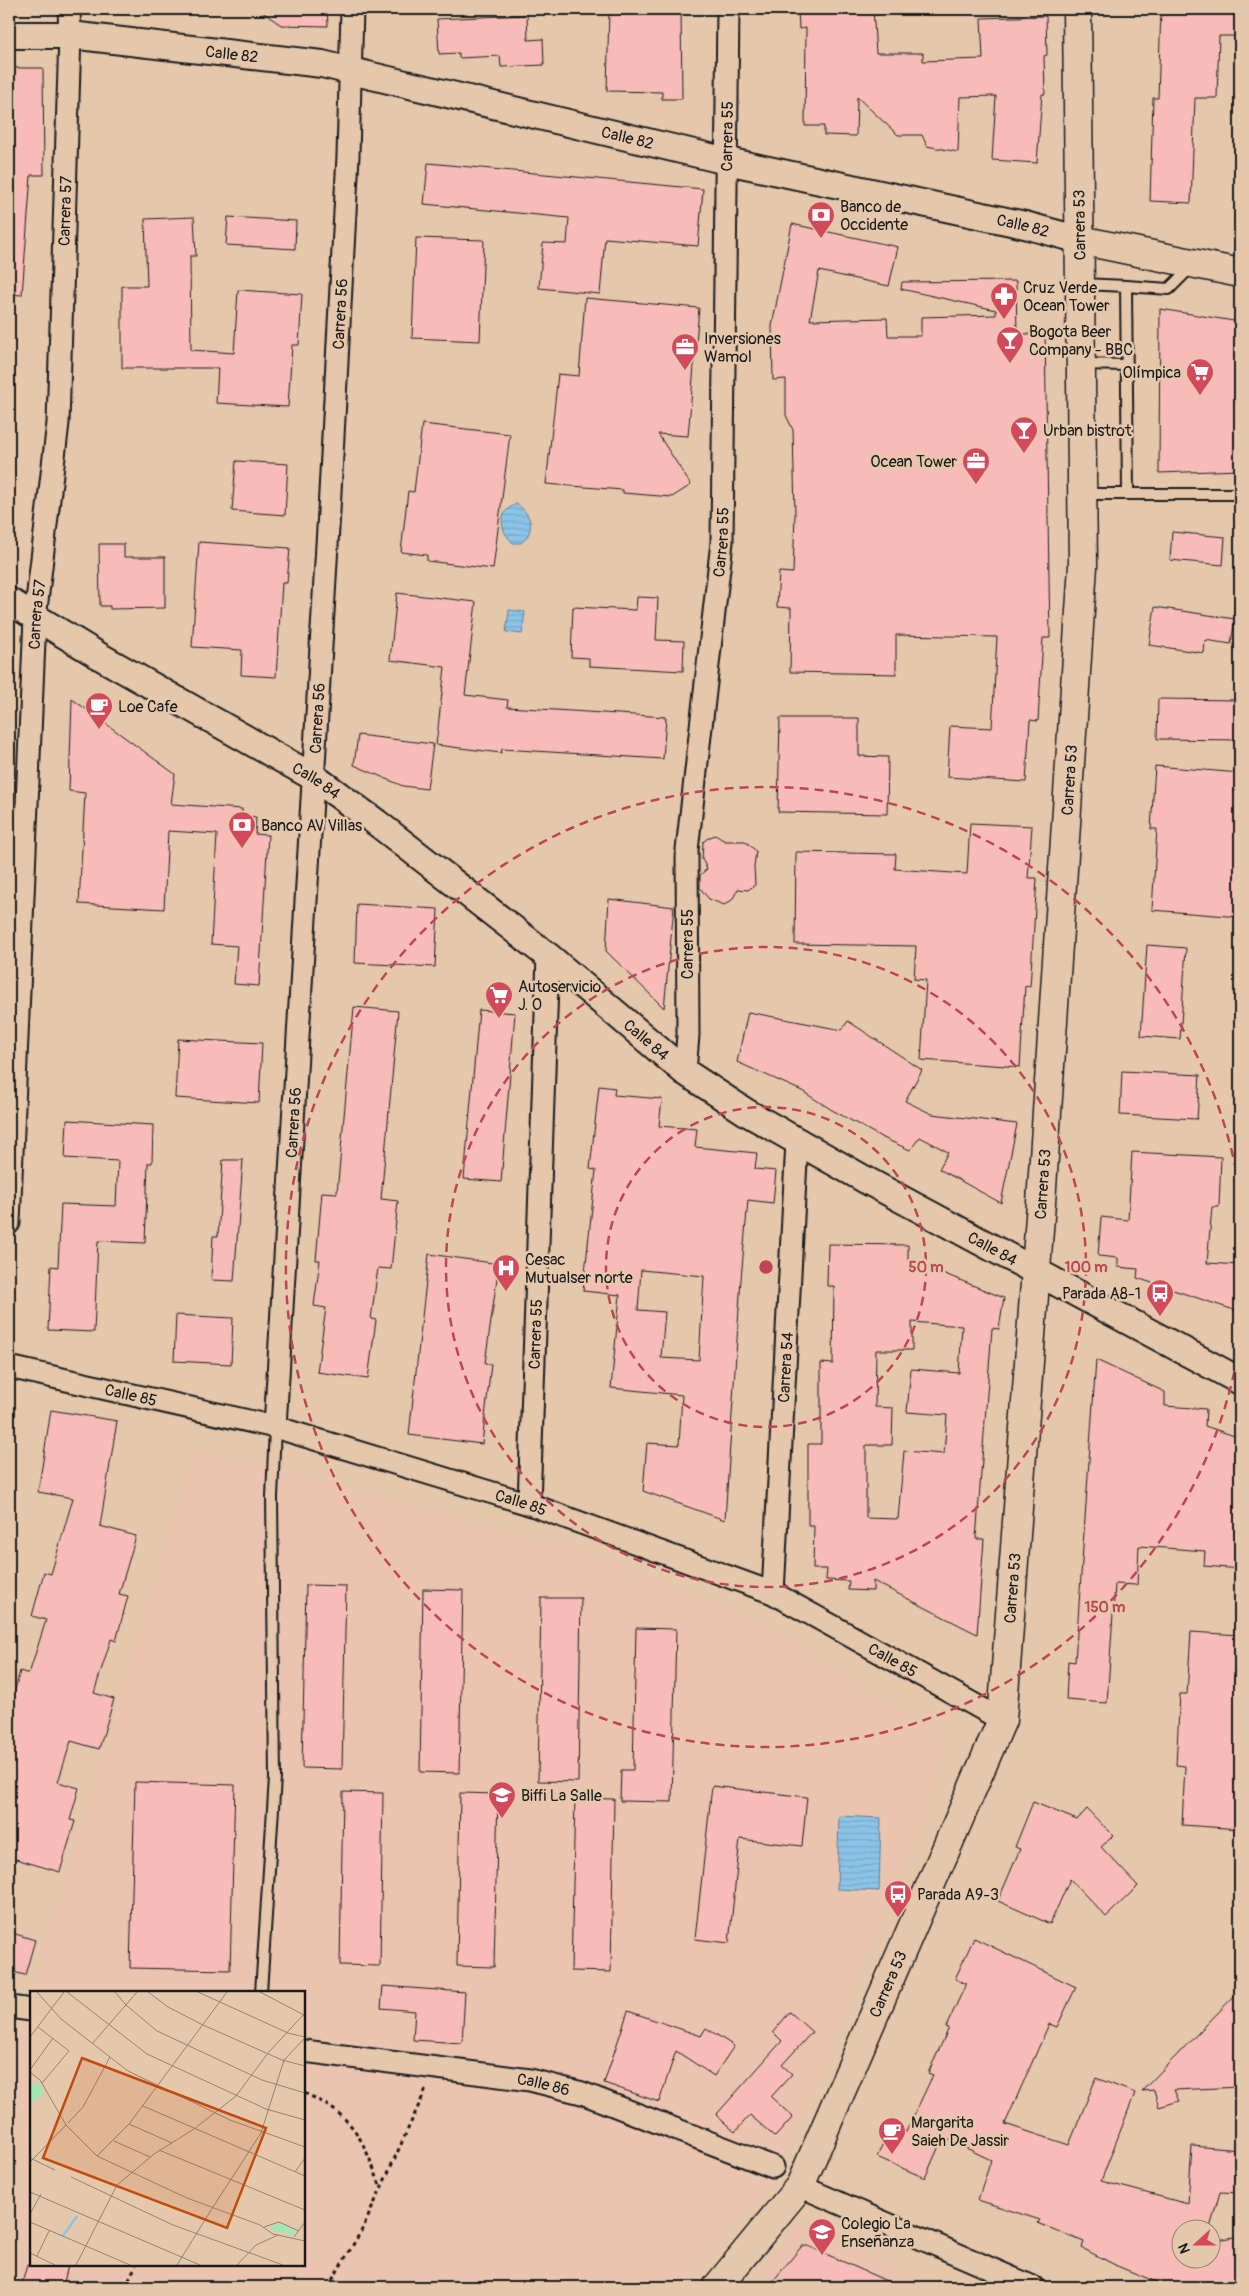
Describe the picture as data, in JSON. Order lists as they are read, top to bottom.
{
  "streets": {
    "main road": ["Calle 82", "Carrera 53"],
    "street": [
      "Carrera 55",
      "Carrera 57",
      "Carrera 56",
      "Calle 84",
      "Carrera 54",
      "Calle 85",
      "Calle 86"
    ]
  },
  "crossings": [
    ["Calle 82", "Carrera 55"],
    ["Calle 82", "Carrera 57"],
    ["Calle 82", "Carrera 53"],
    ["Calle 82", "Carrera 56"],
    ["Carrera 55", "Calle 84"],
    ["Carrera 55", "Calle 85"],
    ["Carrera 57", "Calle 84"],
    ["Carrera 53", "Calle 84"],
    ["Carrera 53", "Calle 85"],
    ["Carrera 56", "Calle 84"],
    ["Carrera 56", "Calle 85"],
    ["Calle 84", "Carrera 54"],
    ["Carrera 54", "Calle 85"]
  ],
  "places": {
    "bank": ["Banco de Occidente", "Banco AV Villas"],
    "pharmacy": ["Cruz Verde Ocean Tower"],
    "bar": ["Bogota Beer Company - BBC", "Urban bistrot"],
    "office": ["Inversiones Wamol", "Ocean Tower"],
    "supermarket": ["Olímpica", "Autoservicio J. O"],
    "cafe": ["Loe Cafe", "Margarita Saieh De Jassir"],
    "hospital": ["Cesac Mutualser norte"],
    "bus stop": ["Parada A8-1", "Parada A9-3"],
    "school or university": ["Biffi La Salle", "Colegio La Enseñanza"]
  },
  "north": "left",
  "rings": ["50 m", "100 m", "150 m"]
}
